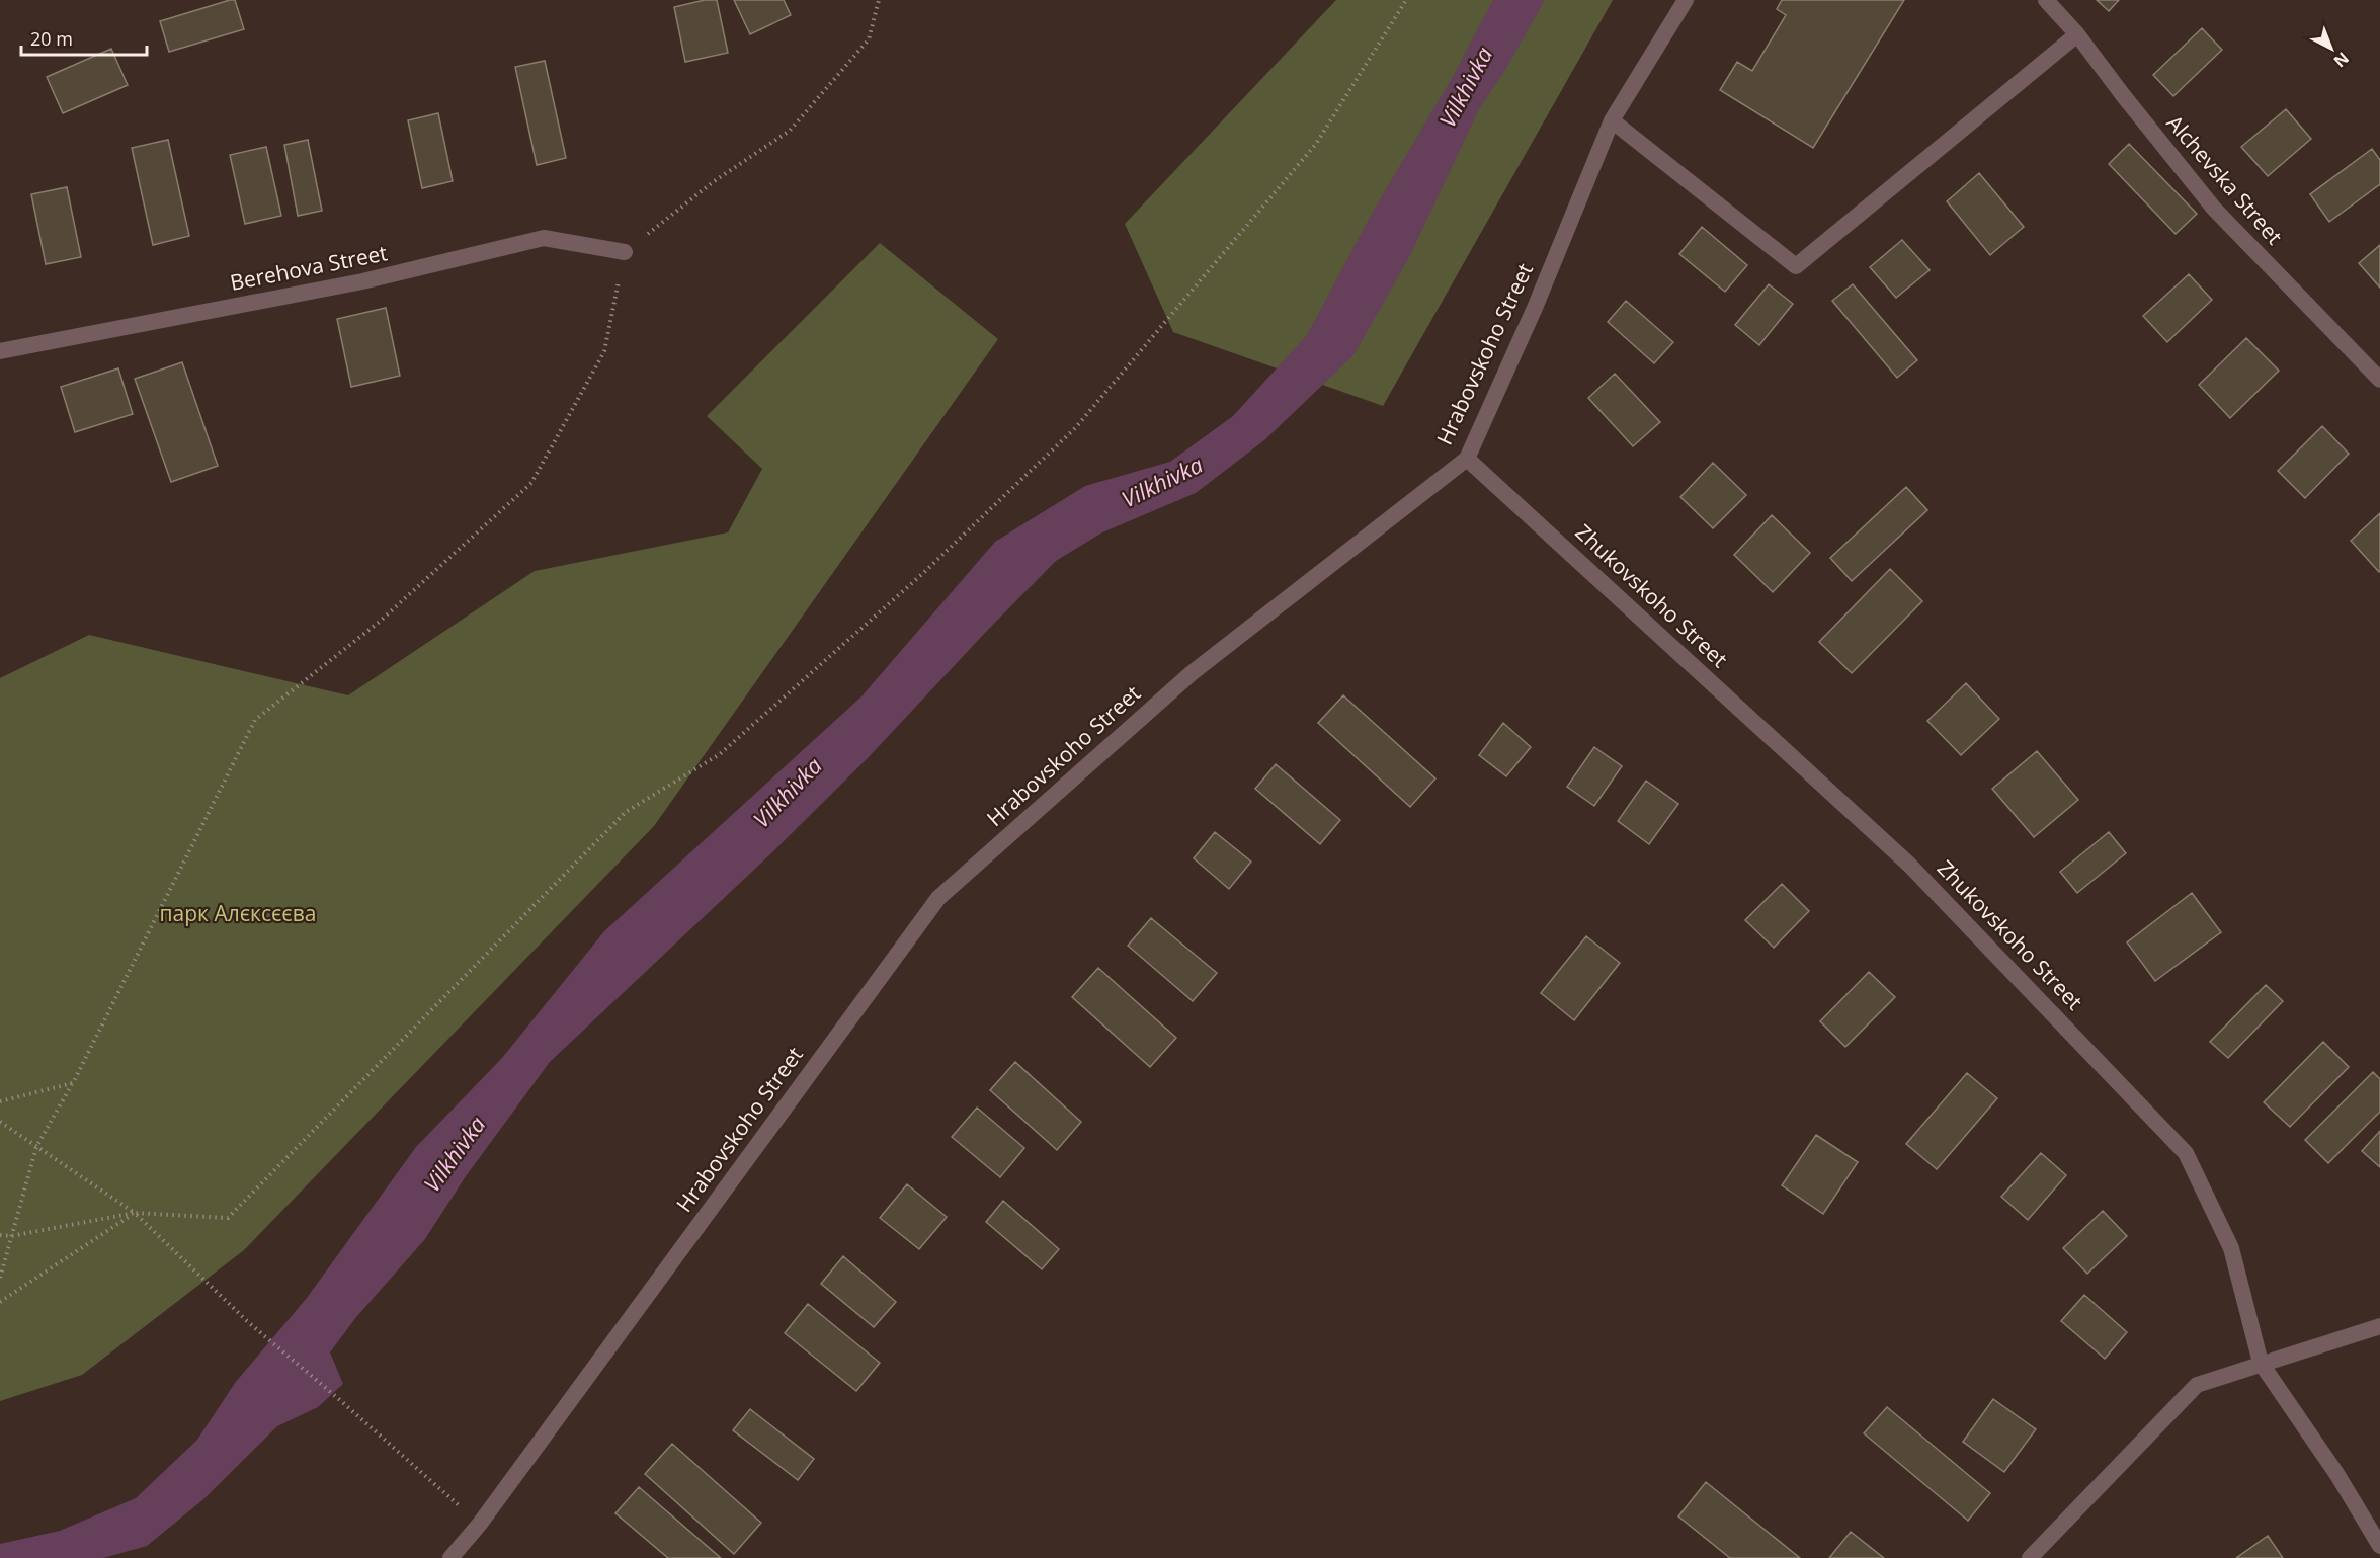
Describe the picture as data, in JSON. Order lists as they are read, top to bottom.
{
  "streets": {
    "street": [
      "Alchevska Street",
      "Berehova Street",
      "Hrabovskoho Street",
      "Zhukovskoho Street"
    ]
  },
  "crossings": [
    ["Hrabovskoho Street", "Zhukovskoho Street"]
  ],
  "water": ["Vilkhivka"],
  "parks": ["парк Алєксєєва"],
  "scale_bar": "20 m",
  "north": "bottom right"
}
